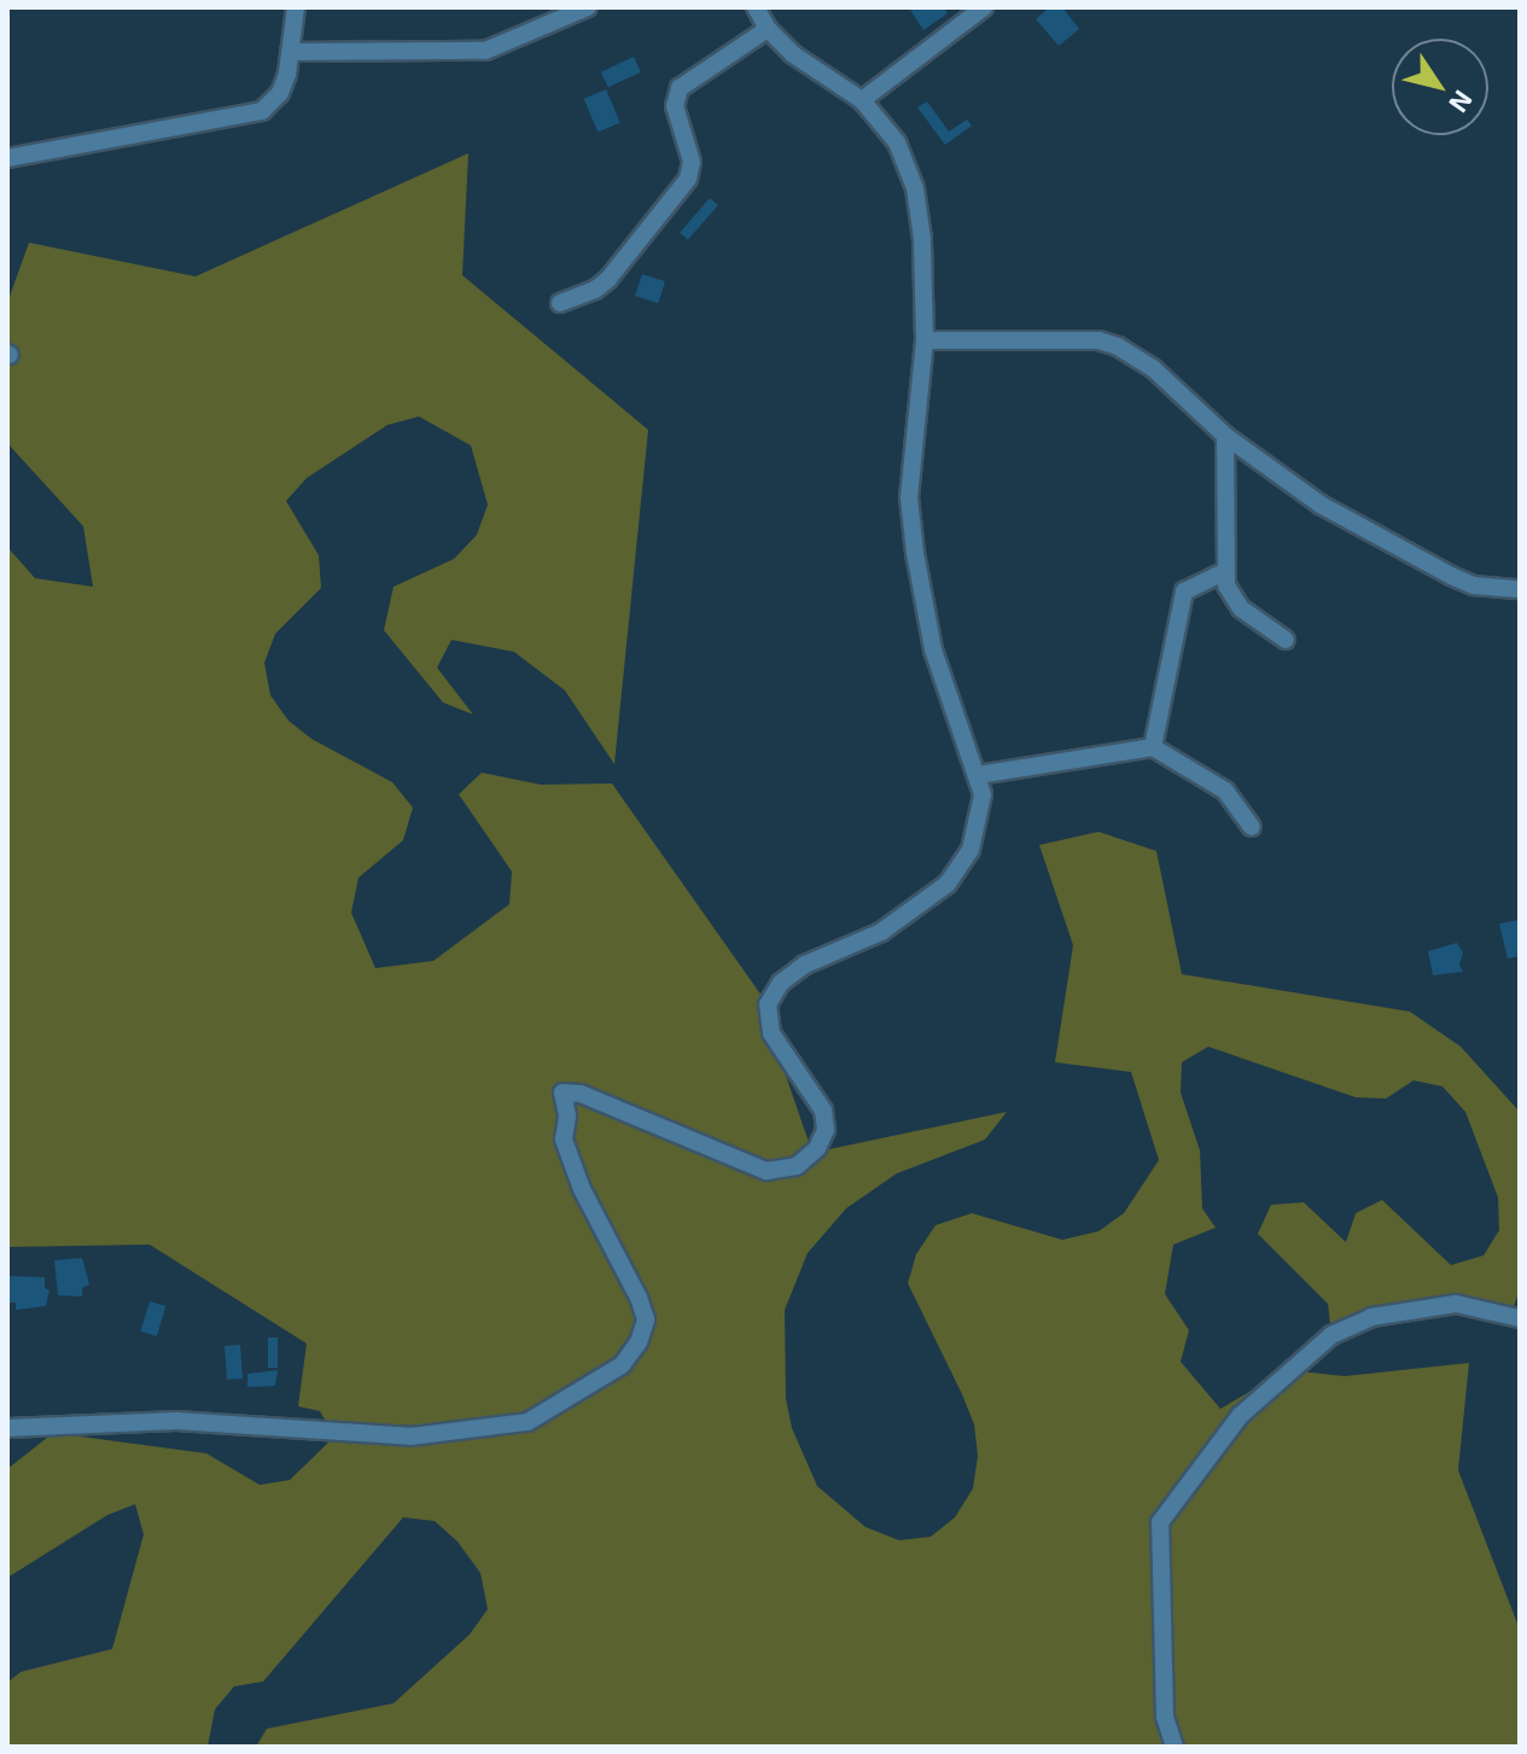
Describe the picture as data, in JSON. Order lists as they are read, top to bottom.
{
  "north": "bottom right"
}
